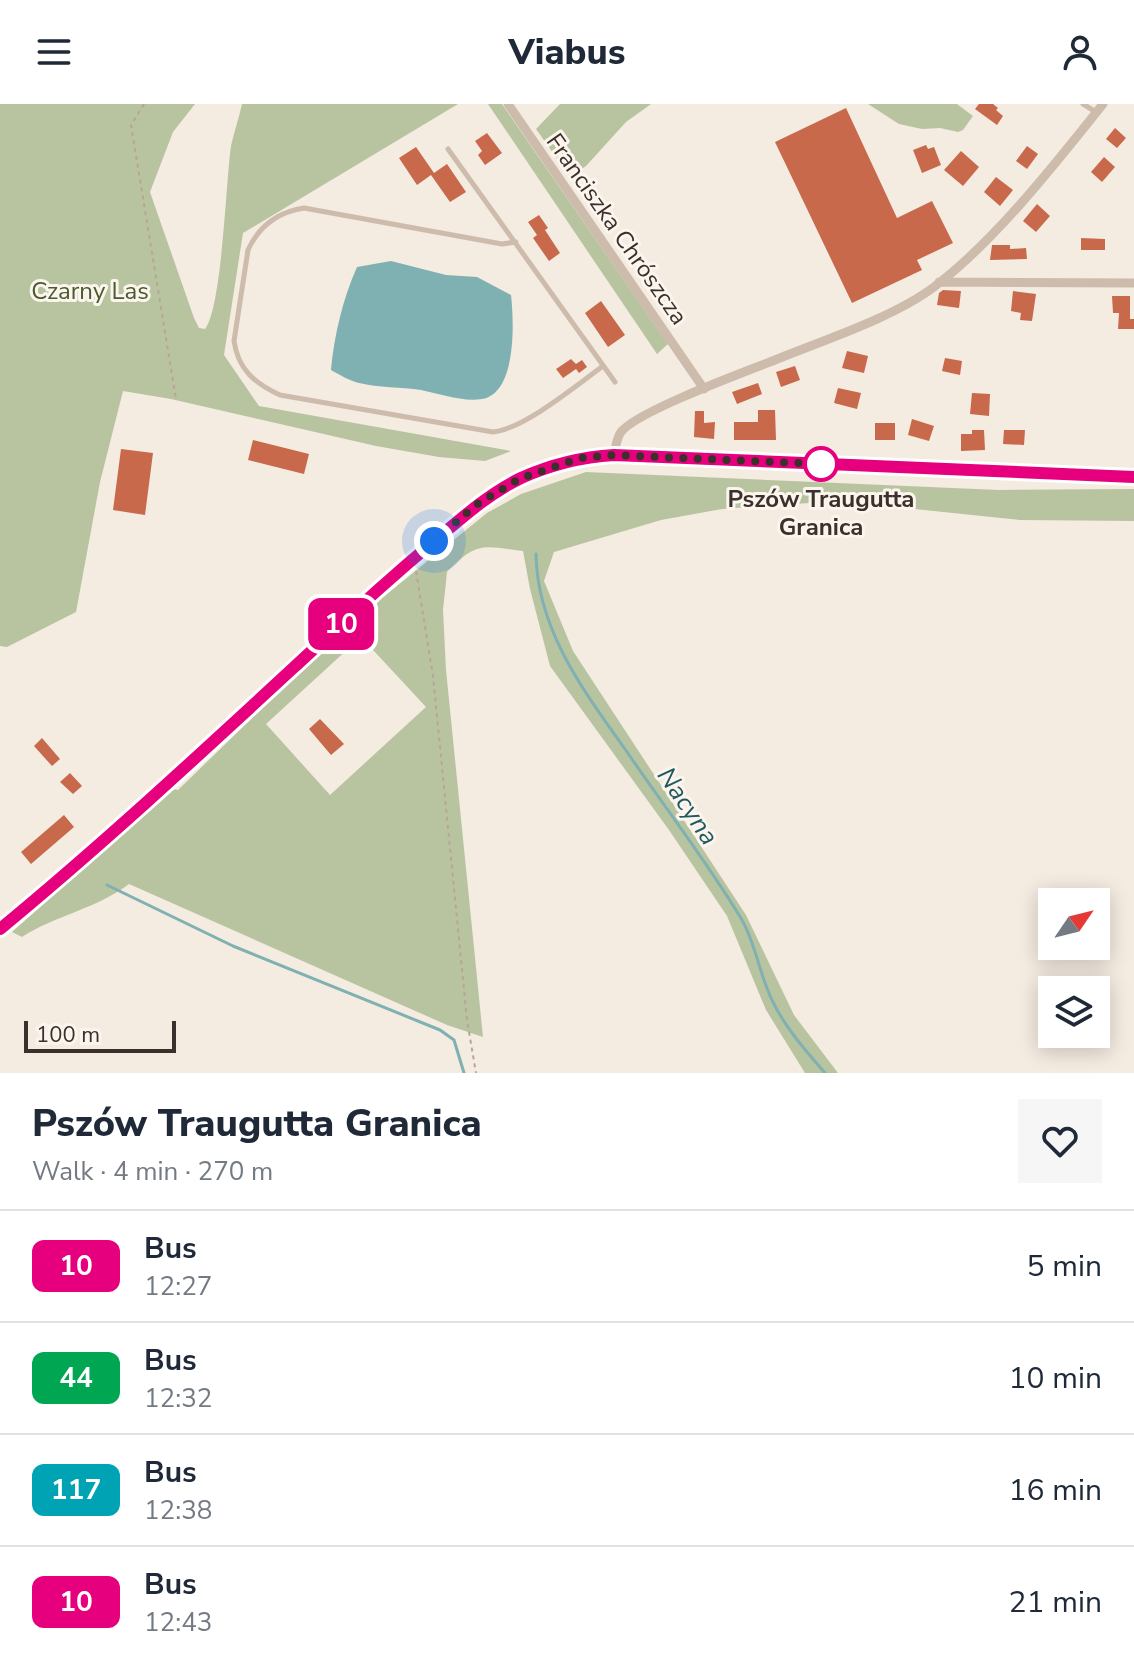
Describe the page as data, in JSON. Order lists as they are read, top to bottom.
{
  "streets": {
    "street": ["Franciszka Chrószcza"]
  },
  "water": ["Nacyna"],
  "parks": ["Czarny Las"],
  "places": ["Pszów Traugutta Granica"],
  "lines": ["bus line 10"],
  "scale_bar": "100 m",
  "north": "top right",
  "page": {
    "header": "Viabus",
    "on_map": "10",
    "scale": "100 m",
    "heading": ["Pszów Traugutta Granica", "Walk · 4 min · 270 m"],
    "list": [
      {
        "mark": "10",
        "name": "Bus",
        "note": "12:27",
        "value": "5 min"
      },
      {
        "mark": "44",
        "name": "Bus",
        "note": "12:32",
        "value": "10 min"
      },
      {
        "mark": "117",
        "name": "Bus",
        "note": "12:38",
        "value": "16 min"
      },
      {
        "mark": "10",
        "name": "Bus",
        "note": "12:43",
        "value": "21 min"
      }
    ]
  }
}
